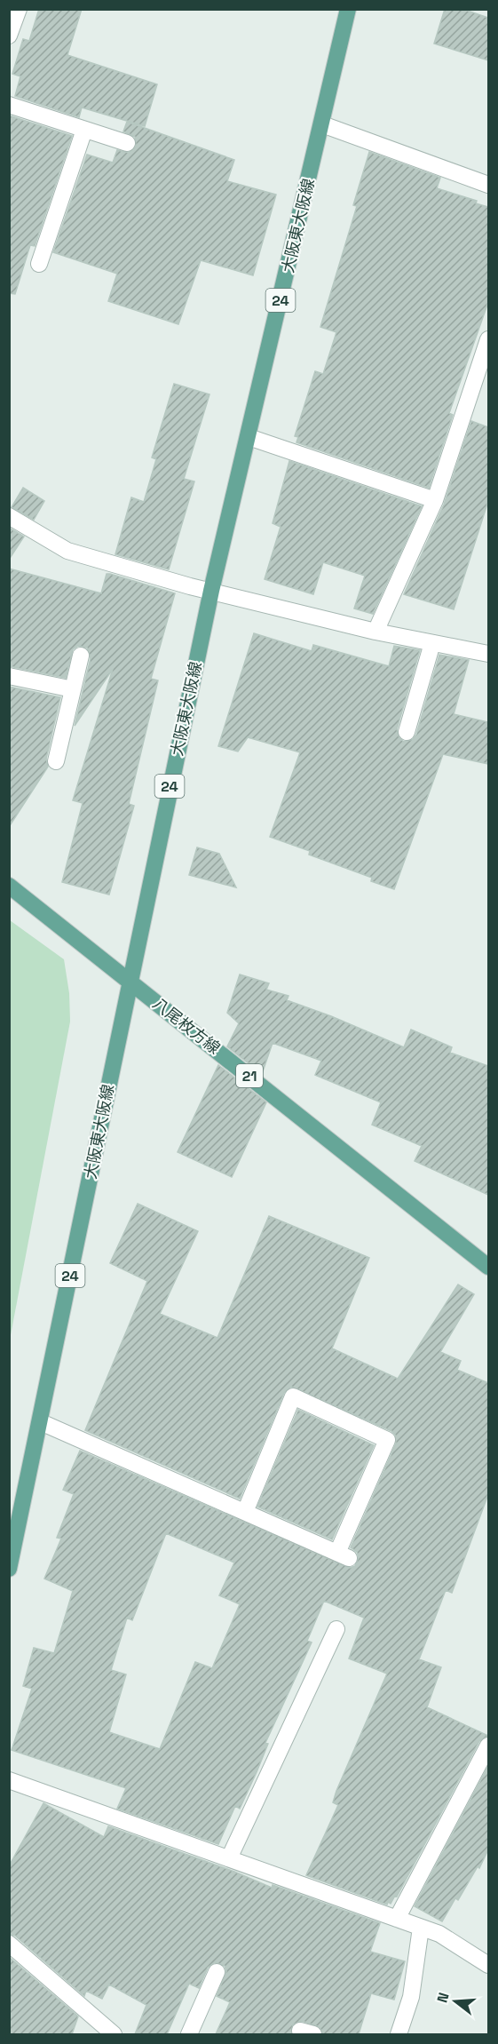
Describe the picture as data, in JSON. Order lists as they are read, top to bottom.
{
  "streets": {
    "main road": [
      "大阪東大阪線",
      "24",
      "八尾枚方線",
      "21"
    ]
  },
  "crossings": [
    ["大阪東大阪線", "八尾枚方線"]
  ],
  "north": "left"
}
